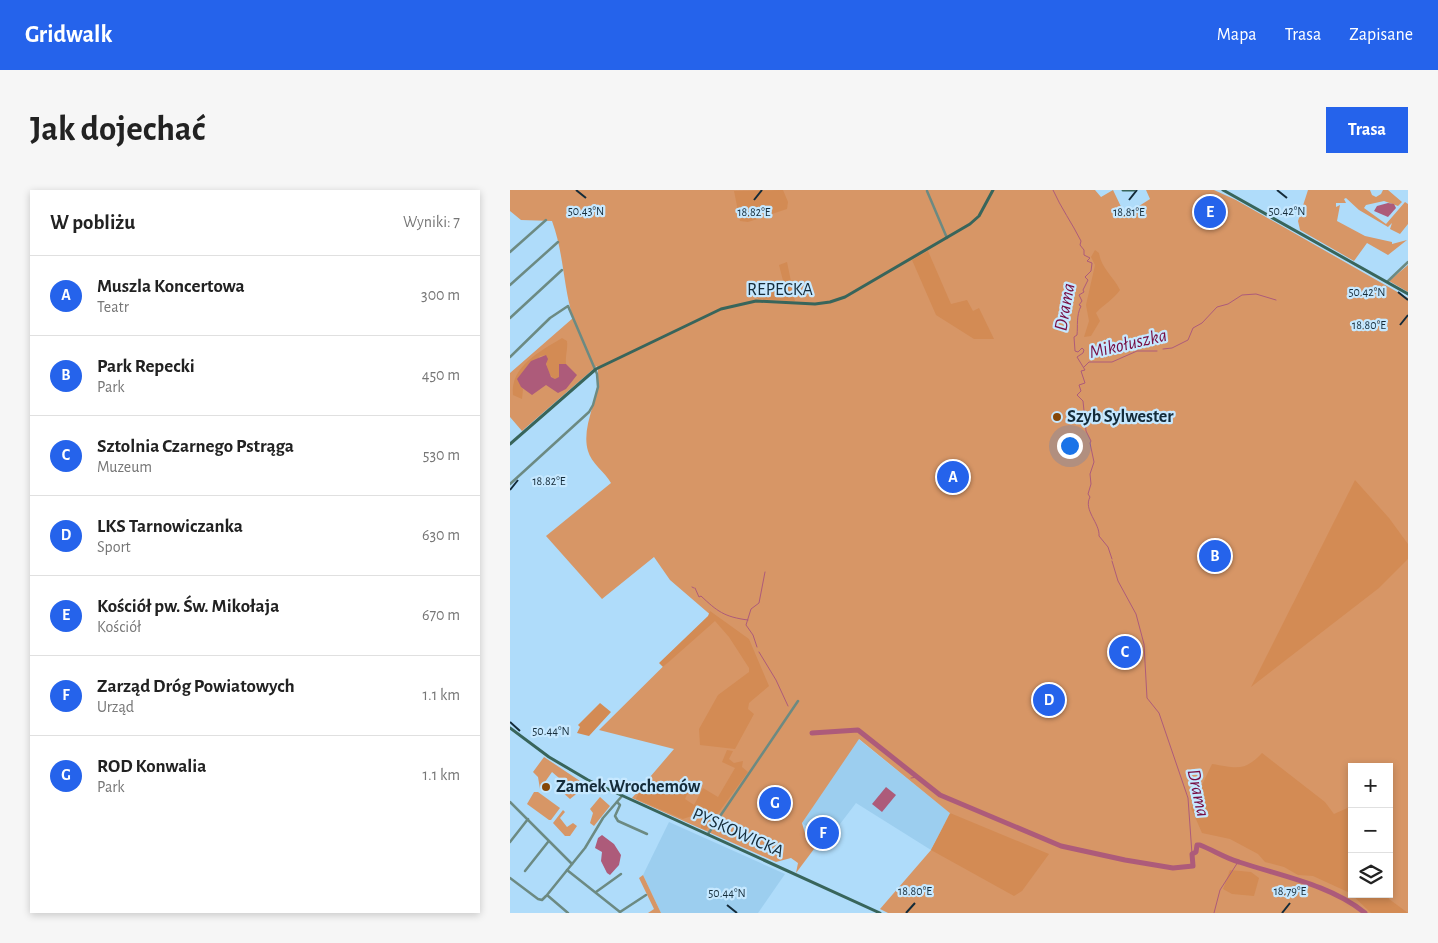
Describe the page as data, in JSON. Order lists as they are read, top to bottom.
{
  "streets": {
    "street": ["REPECKA", "PYSKOWICKA"]
  },
  "water": ["Drama", "Mikołuszka"],
  "places": ["Szyb Sylwester", "Zamek Wrochemów"],
  "page": {
    "header": "Gridwalk",
    "nav": ["Mapa", "Trasa", "Zapisane"],
    "buttons": "Trasa",
    "title": "Jak dojechać",
    "heading": ["W pobliżu", "Wyniki: 7"],
    "pins": [
      "E",
      "A",
      "B",
      "C",
      "D",
      "G",
      "F"
    ],
    "list": [
      {
        "mark": "A",
        "name": "Muszla Koncertowa",
        "note": "Teatr",
        "value": "300 m"
      },
      {
        "mark": "B",
        "name": "Park Repecki",
        "note": "Park",
        "value": "450 m"
      },
      {
        "mark": "C",
        "name": "Sztolnia Czarnego Pstrąga",
        "note": "Muzeum",
        "value": "530 m"
      },
      {
        "mark": "D",
        "name": "LKS Tarnowiczanka",
        "note": "Sport",
        "value": "630 m"
      },
      {
        "mark": "E",
        "name": "Kościół pw. Św. Mikołaja",
        "note": "Kościół",
        "value": "670 m"
      },
      {
        "mark": "F",
        "name": "Zarząd Dróg Powiatowych",
        "note": "Urząd",
        "value": "1.1 km"
      },
      {
        "mark": "G",
        "name": "ROD Konwalia",
        "note": "Park",
        "value": "1.1 km"
      }
    ],
    "map_buttons": ["+", "−"]
  },
  "coordinates": [
    "50.43°N",
    "50.42°N",
    "18.82°E",
    "18.81°E",
    "18.80°E",
    "50.44°N",
    "18.79°E"
  ]
}
